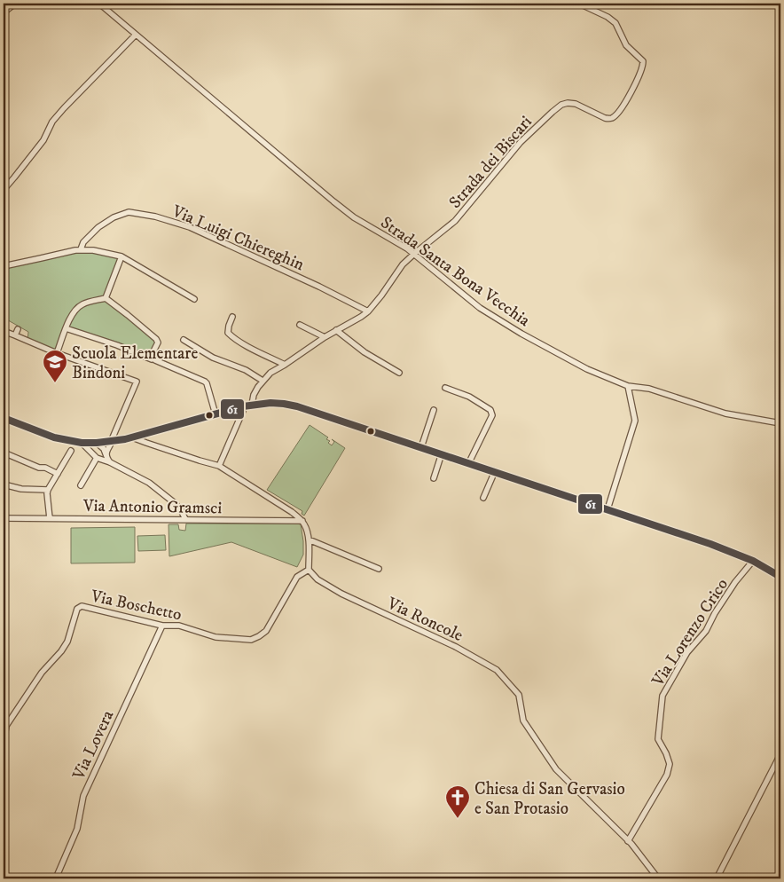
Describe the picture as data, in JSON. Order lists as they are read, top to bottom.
{
  "streets": {
    "street": [
      "Strada dei Biscari",
      "Via Luigi Chiereghin",
      "Strada Santa Bona Vecchia",
      "Via Antonio Gramsci",
      "Via Boschetto",
      "Via Roncole",
      "Via Lorenzo Crico",
      "Via Lovera"
    ]
  },
  "crossings": [
    ["Strada dei Biscari", "Via Luigi Chiereghin"],
    ["Strada dei Biscari", "Strada Santa Bona Vecchia"],
    ["Via Boschetto", "Via Roncole"],
    ["Via Boschetto", "Via Lovera"],
    ["Via Roncole", "Via Lorenzo Crico"]
  ],
  "places": {
    "school or university": ["Scuola Elementare Bindoni"],
    "church": ["Chiesa di San Gervasio e San Protasio"]
  },
  "lines": ["transit line 61"]
}
